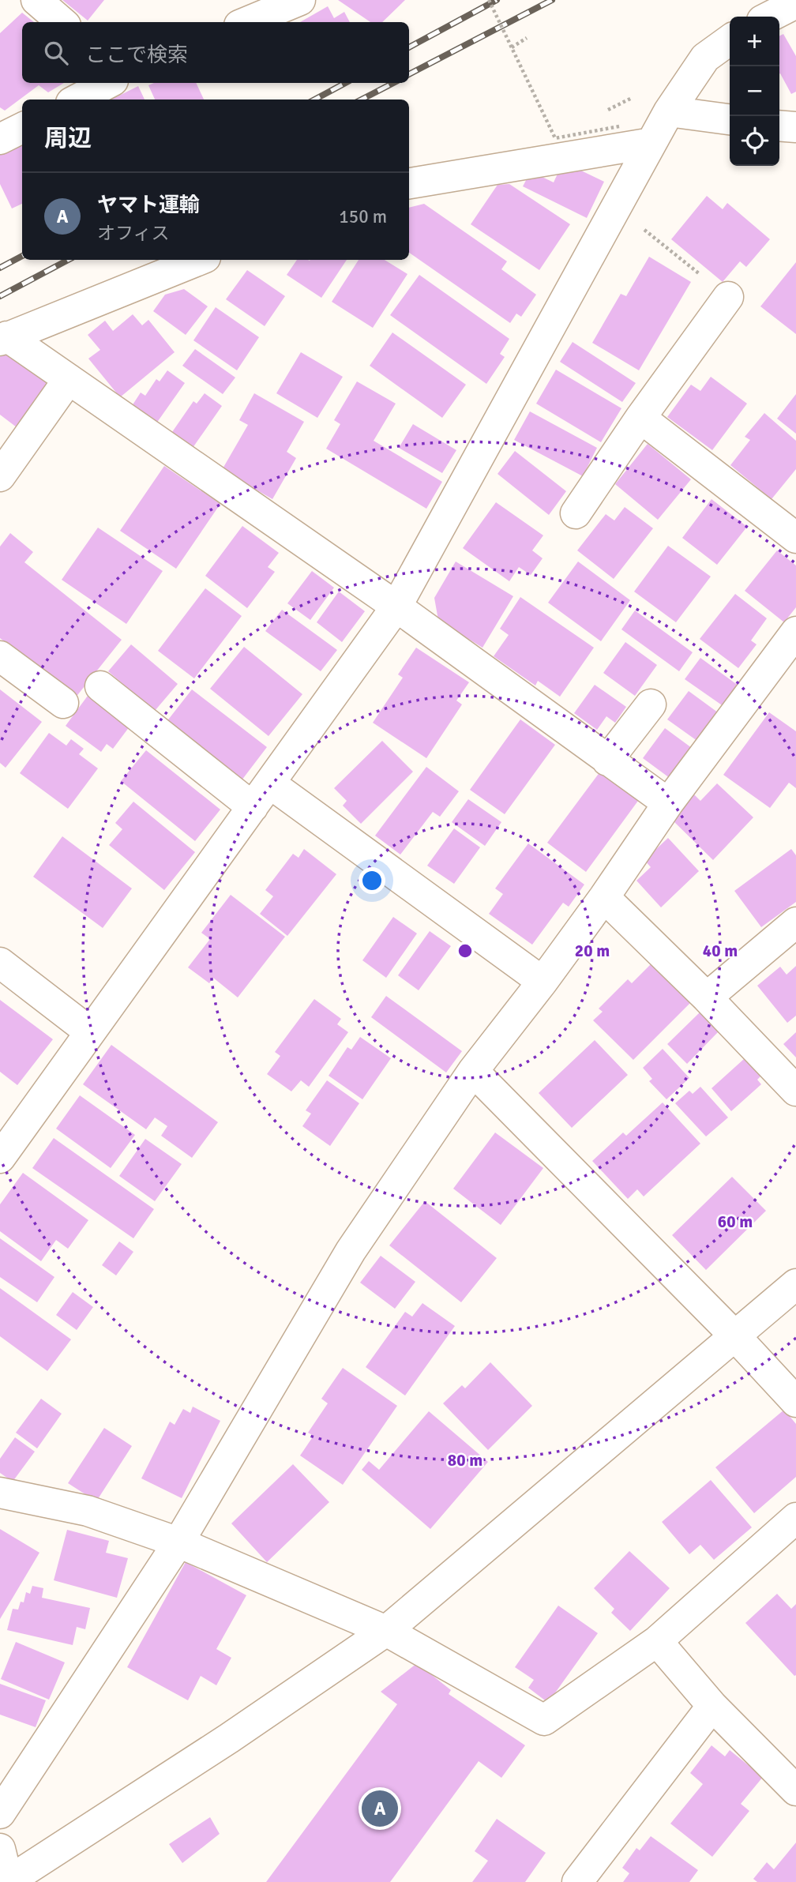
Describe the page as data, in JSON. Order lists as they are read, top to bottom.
{
  "page": {
    "map_buttons": ["+", "−"],
    "search": "ここで検索",
    "heading": "周辺",
    "list": [
      {
        "mark": "A",
        "name": "ヤマト運輸",
        "note": "オフィス",
        "value": "150 m"
      }
    ],
    "pins": "A"
  },
  "rings": [
    "20 m",
    "40 m",
    "60 m",
    "80 m"
  ]
}
